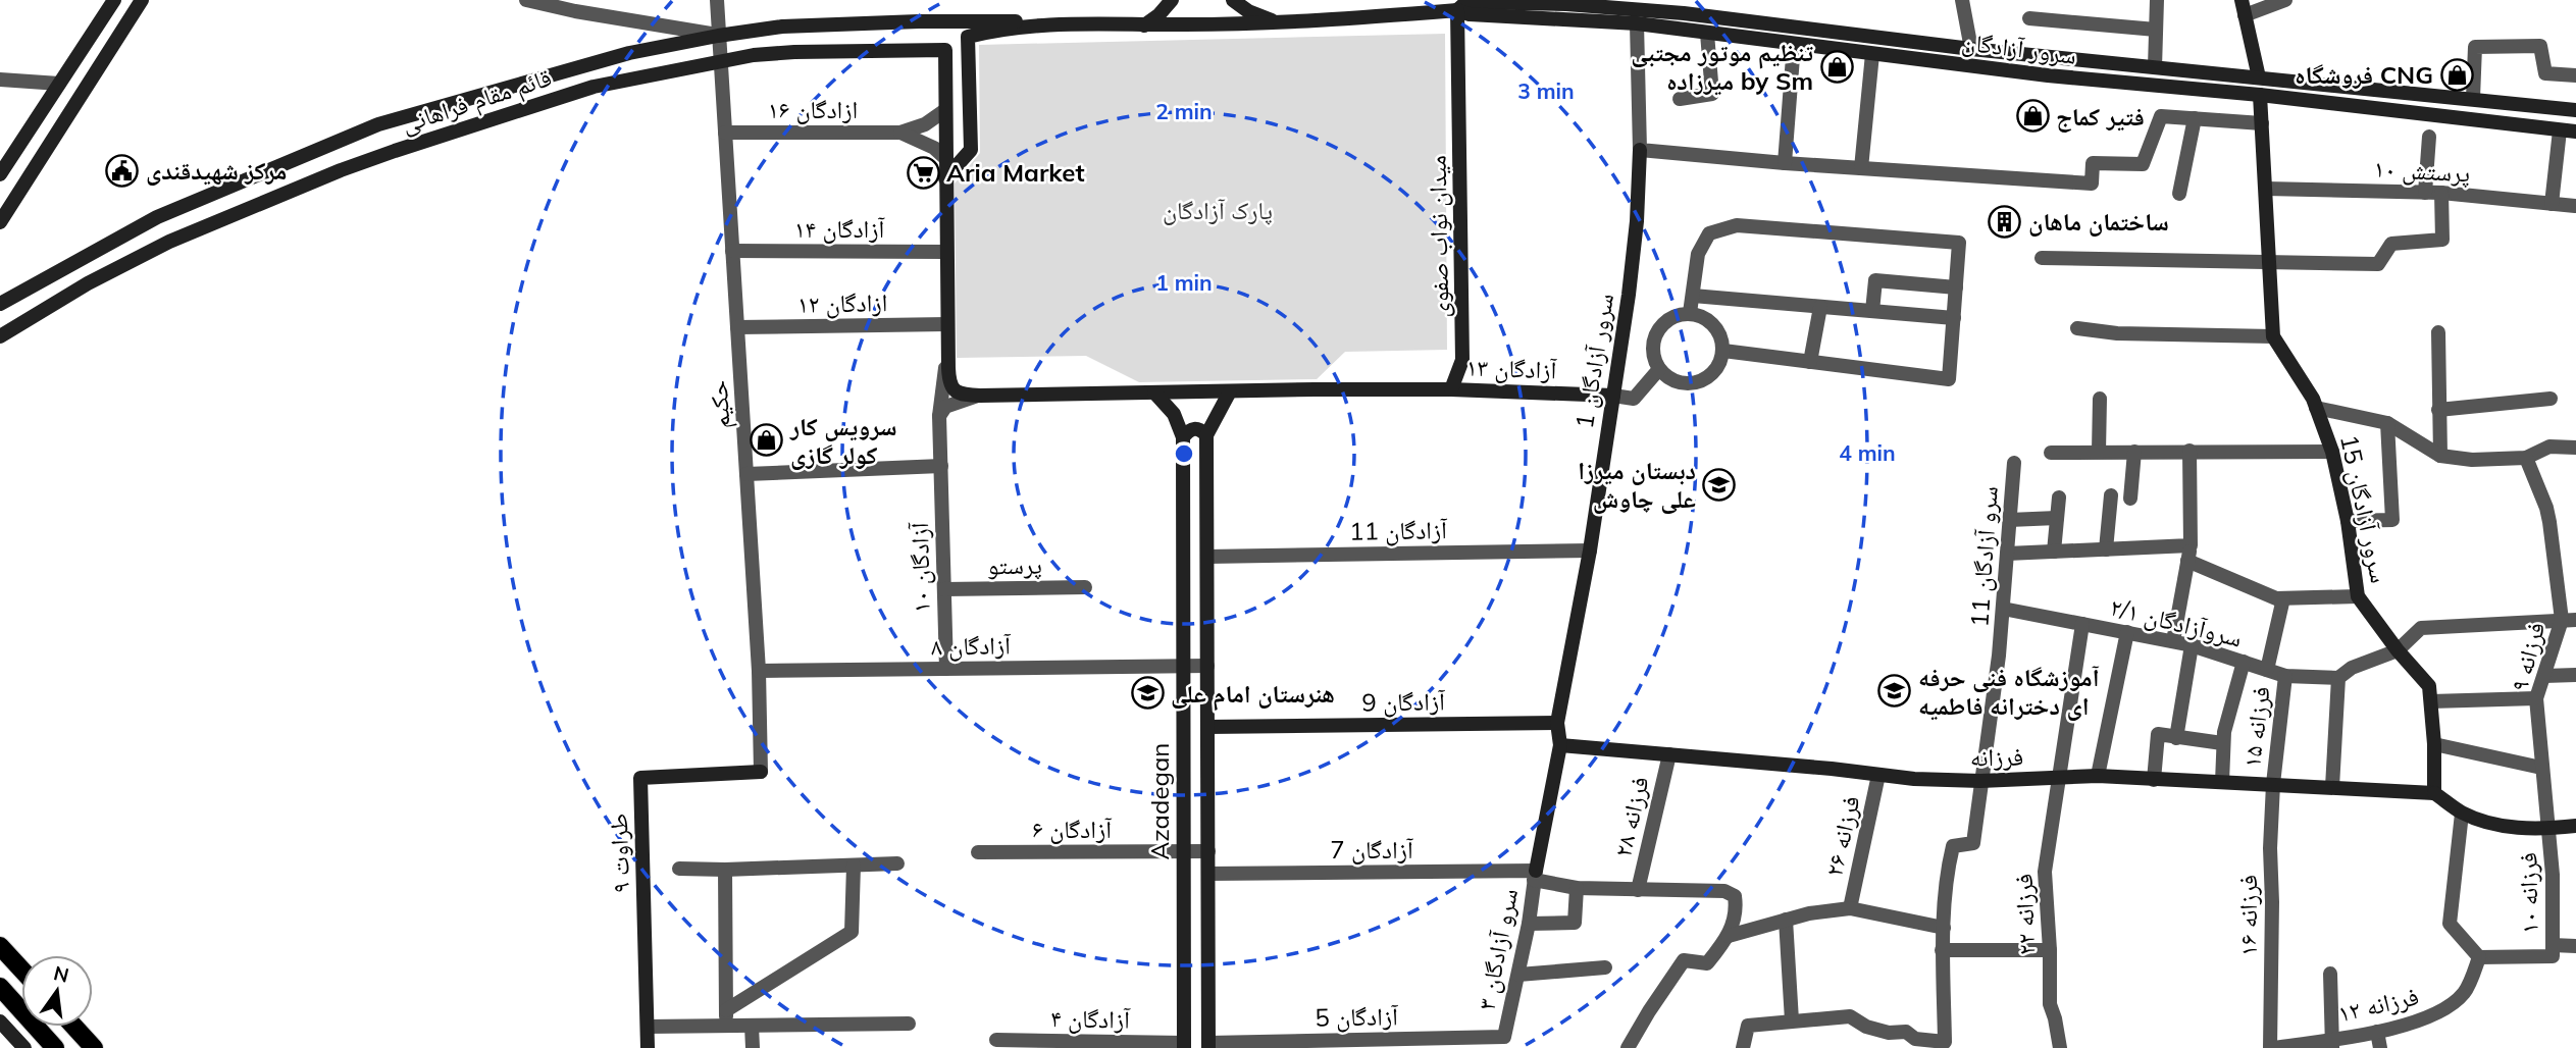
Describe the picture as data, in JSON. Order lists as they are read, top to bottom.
{
  "streets": {
    "street": [
      "سرور آزادگان",
      "قائم مقام فراهانی",
      "ازادگان ۱۶",
      "پرستش ۱۰",
      "آزادگان ۱۴",
      "میدان نواب صفوی",
      "ازادگان ۱۲",
      "سرور آزادگان 1",
      "آزادگان ۱۳",
      "حکیم",
      "سرور آزادگان 15",
      "آزادگان 11",
      "سرو آزادگان 11",
      "پرستو",
      "آزادگان ۱۰",
      "۲/۱ سروآزادگان",
      "آزادگان ۸",
      "فرزانه ۹",
      "آزادگان 9",
      "فرزانه ۱۵",
      "فرزانه",
      "Azadegan",
      "فرزانه ۲۸",
      "آزادگان ۶",
      "فرزانه ۲۶",
      "آزادگان 7",
      "طراوت ۹",
      "فرزانه ۱۰",
      "فرزانه ۲۲",
      "فرزانه ۱۶",
      "سرو آزادگان ۳",
      "فرزانه ۱۲",
      "آزادگان 5",
      "آزادگان ۴"
    ]
  },
  "crossings": [
    ["سرور آزادگان", "میدان نواب صفوی"],
    ["سرور آزادگان", "سرور آزادگان 1"],
    ["قائم مقام فراهانی", "ازادگان ۱۶"],
    ["قائم مقام فراهانی", "حکیم"],
    ["ازادگان ۱۶", "حکیم"],
    ["آزادگان ۱۴", "حکیم"],
    ["میدان نواب صفوی", "آزادگان ۱۳"],
    ["ازادگان ۱۲", "حکیم"],
    ["سرور آزادگان 1", "آزادگان ۱۳"],
    ["سرور آزادگان 1", "آزادگان 11"],
    ["سرور آزادگان 1", "آزادگان 9"],
    ["سرور آزادگان 1", "فرزانه"],
    ["سرور آزادگان 1", "آزادگان 7"],
    ["سرور آزادگان 1", "سرو آزادگان ۳"],
    ["حکیم", "آزادگان ۸"],
    ["حکیم", "طراوت ۹"],
    ["سرور آزادگان 15", "فرزانه"],
    ["آزادگان 11", "Azadegan"],
    ["سرو آزادگان 11", "۲/۱ سروآزادگان"],
    ["سرو آزادگان 11", "فرزانه"],
    ["پرستو", "آزادگان ۱۰"],
    ["آزادگان ۱۰", "آزادگان ۸"],
    ["۲/۱ سروآزادگان", "فرزانه ۱۵"],
    ["۲/۱ سروآزادگان", "فرزانه ۲۲"],
    ["آزادگان ۸", "Azadegan"],
    ["فرزانه ۹", "فرزانه ۱۰"],
    ["آزادگان 9", "Azadegan"],
    ["فرزانه ۱۵", "فرزانه"],
    ["فرزانه ۱۵", "فرزانه ۱۶"],
    ["فرزانه", "فرزانه ۲۸"],
    ["فرزانه", "فرزانه ۲۶"],
    ["فرزانه", "فرزانه ۲۲"],
    ["فرزانه", "فرزانه ۱۶"],
    ["Azadegan", "آزادگان ۶"],
    ["Azadegan", "آزادگان 7"],
    ["Azadegan", "آزادگان 5"],
    ["Azadegan", "آزادگان ۴"],
    ["فرزانه ۲۸", "آزادگان 7"],
    ["آزادگان 7", "سرو آزادگان ۳"],
    ["فرزانه ۱۶", "فرزانه ۱۲"],
    ["سرو آزادگان ۳", "آزادگان 5"]
  ],
  "parks": ["پارک آزادگان"],
  "places": {
    "shop": [
      "تنظیم موتور مجتبی میرزاده by Sm",
      "فروشگاه CNG",
      "فتیر کماج",
      "سرویس کار کولر گازی"
    ],
    "public building": ["مرکز شهیدقندی"],
    "supermarket": ["Aria Market"],
    "building": ["ساختمان ماهان"],
    "school or university": ["دبستان میرزا علی چاوش", "آموزشگاه فنی حرفه ای دخترانه فاطمیه", "هنرستان امام علی"]
  },
  "north": "top",
  "rings": [
    "3 min",
    "2 min",
    "1 min",
    "4 min"
  ]
}
